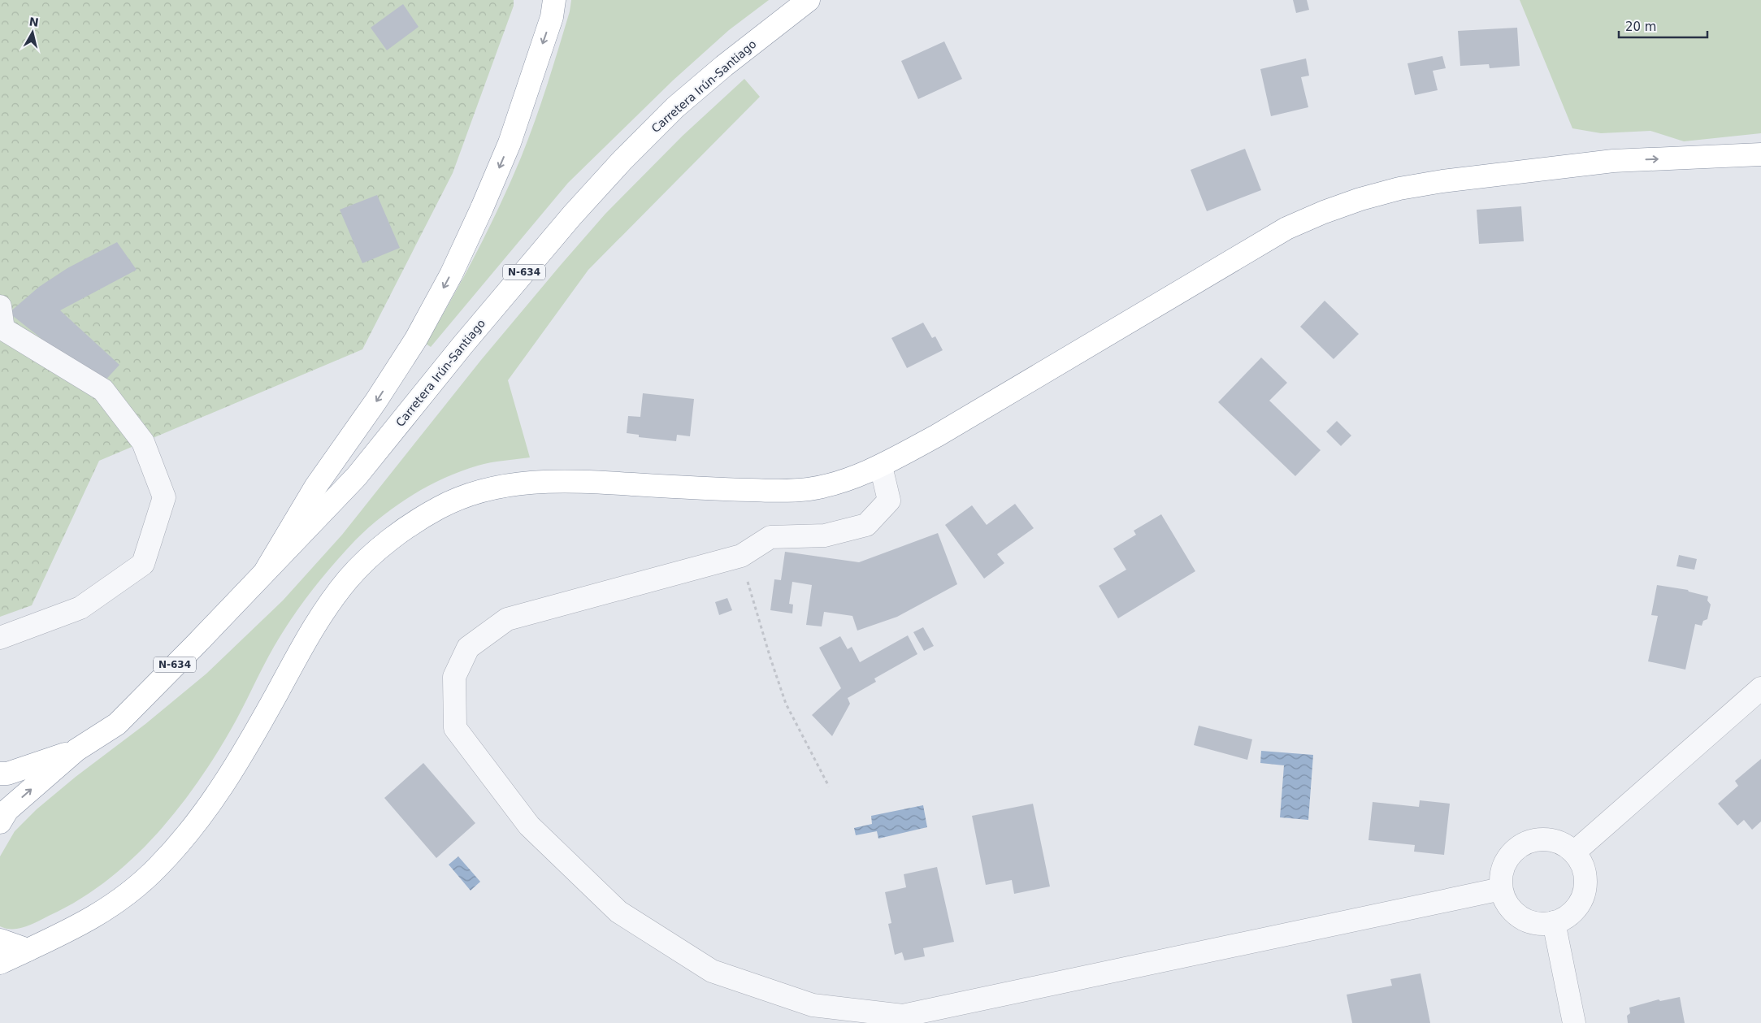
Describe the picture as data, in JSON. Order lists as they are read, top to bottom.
{
  "streets": {
    "highway": ["Carretera Irún-Santiago", "N-634"]
  },
  "scale_bar": "20 m",
  "north": "top"
}
